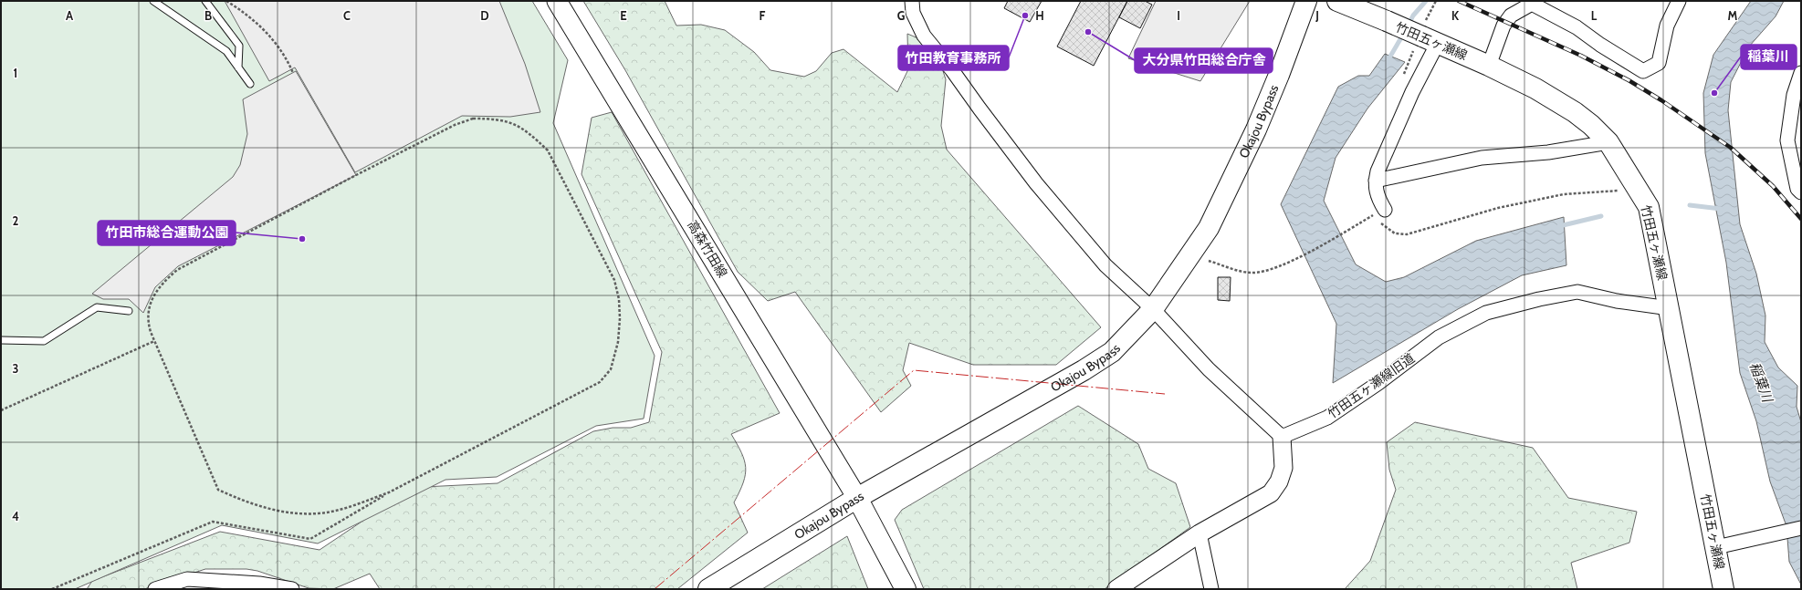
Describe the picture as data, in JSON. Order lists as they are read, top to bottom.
{
  "streets": {
    "main road": ["竹田五ヶ瀬線", "Okajou Bypass", "高森竹田線"],
    "street": ["竹田五ヶ瀬線旧道"]
  },
  "crossings": [
    ["竹田五ヶ瀬線", "竹田五ヶ瀬線旧道"],
    ["Okajou Bypass", "高森竹田線"]
  ],
  "water": ["稲葉川"],
  "places": [
    "竹田教育事務所",
    "大分県竹田総合庁舎",
    "稲葉川",
    "竹田市総合運動公園"
  ],
  "grid": {
    "columns": [
      "A",
      "B",
      "C",
      "D",
      "E",
      "F",
      "G",
      "H",
      "I",
      "J",
      "K",
      "L",
      "M"
    ],
    "rows": [
      "1",
      "2",
      "3",
      "4"
    ]
  }
}
